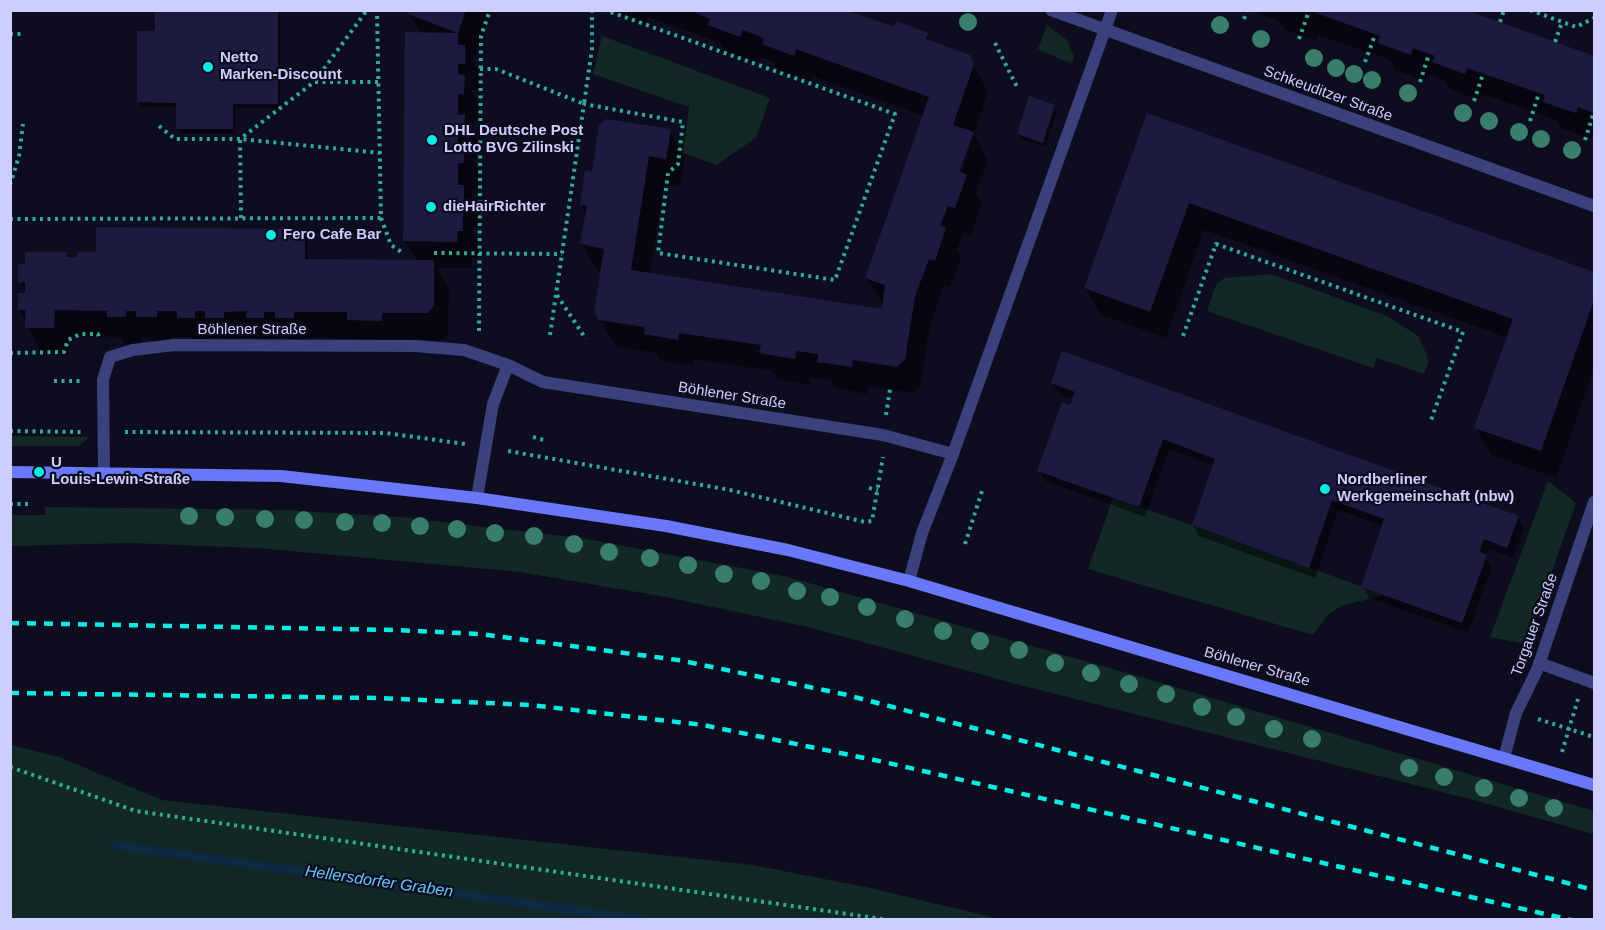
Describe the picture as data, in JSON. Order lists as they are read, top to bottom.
{
  "streets": {
    "street": ["Schkeuditzer Straße", "Böhlener Straße", "Torgauer Straße"]
  },
  "crossings": [
    ["Böhlener Straße", "Torgauer Straße"]
  ],
  "water": ["Hellersdorfer Graben"],
  "places": [
    "Netto Marken-Discount",
    "DHL Deutsche Post Lotto BVG Zilinski",
    "dieHairRichter",
    "Fero Cafe Bar",
    "U Louis-Lewin-Straße",
    "Nordberliner Werkgemeinschaft (nbw)"
  ]
}
